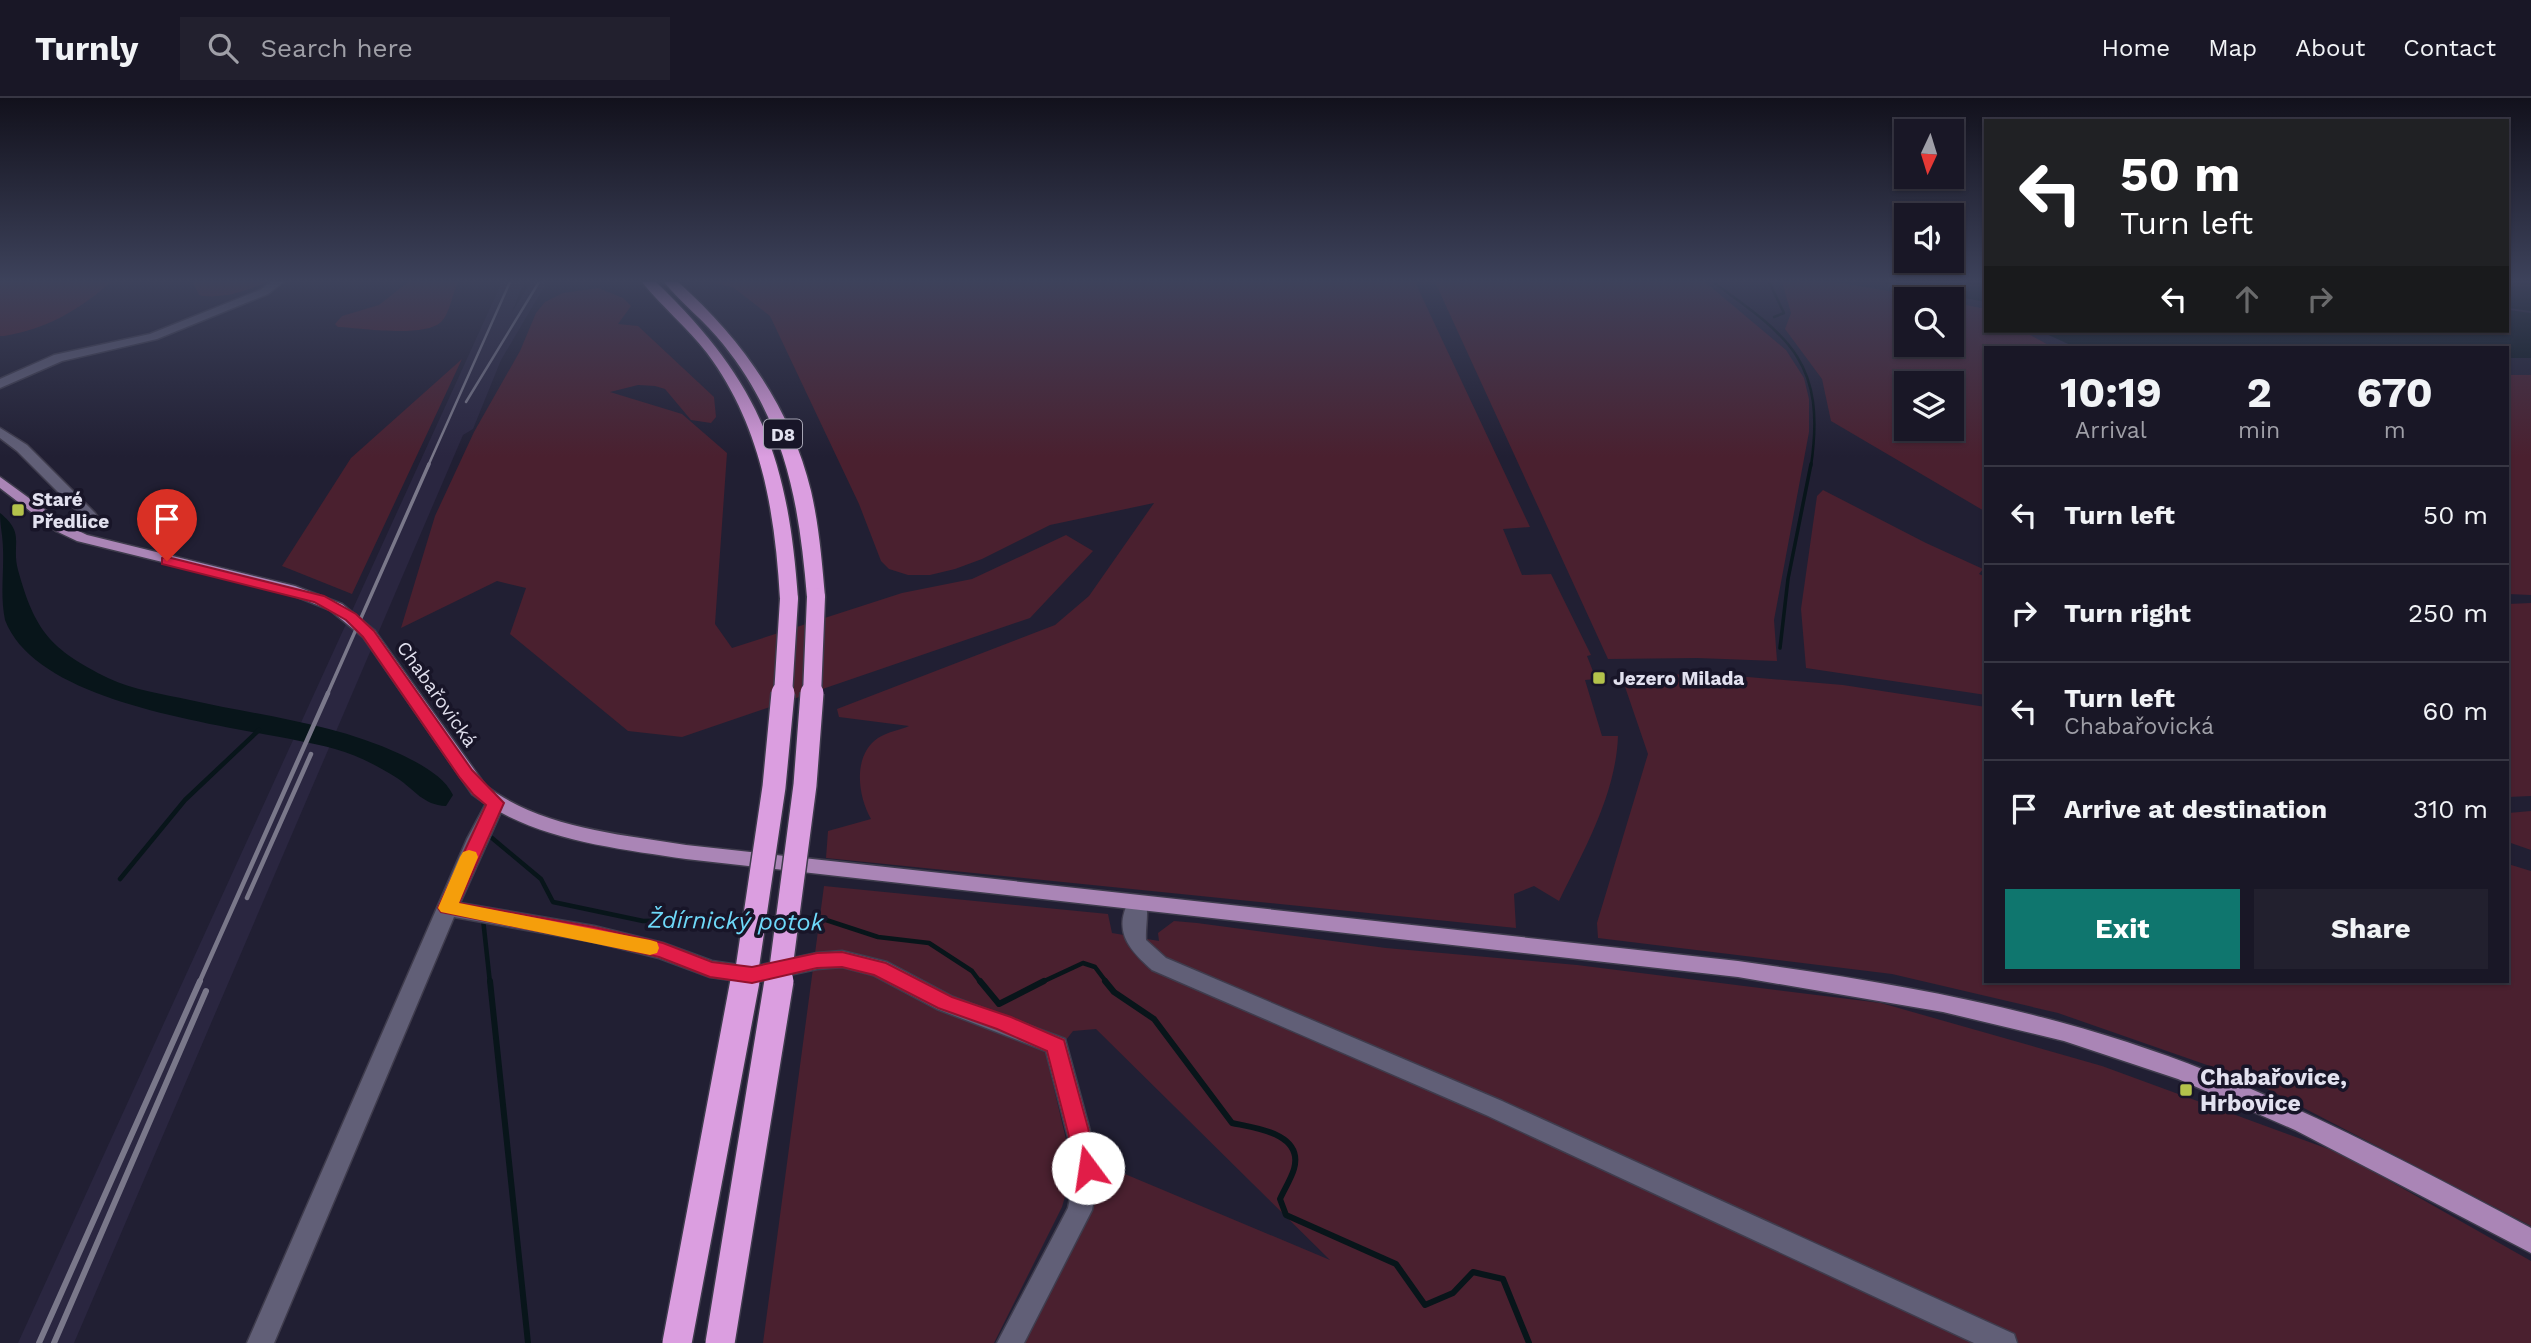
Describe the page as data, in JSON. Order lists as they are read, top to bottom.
{
  "streets": {
    "highway": ["D8"],
    "main road": ["Chabařovická"]
  },
  "water": ["Ždírnický potok"],
  "places": {
    "transit": ["Staré Předlice", "Jezero Milada", "Chabařovice, Hrbovice"]
  },
  "north": "bottom",
  "page": {
    "header": "Turnly",
    "search": "Search here",
    "nav": [
      "Home",
      "Map",
      "About",
      "Contact"
    ],
    "turn": ["50 m", "Turn left"],
    "eta": [
      "10:19",
      "Arrival",
      "2",
      "min",
      "670",
      "m"
    ],
    "list": [
      {
        "name": "Turn left",
        "value": "50 m"
      },
      {
        "name": "Turn right",
        "value": "250 m"
      },
      {
        "name": "Turn left",
        "note": "Chabařovická",
        "value": "60 m"
      },
      {
        "name": "Arrive at destination",
        "value": "310 m"
      }
    ],
    "buttons": ["Exit", "Share"]
  }
}
